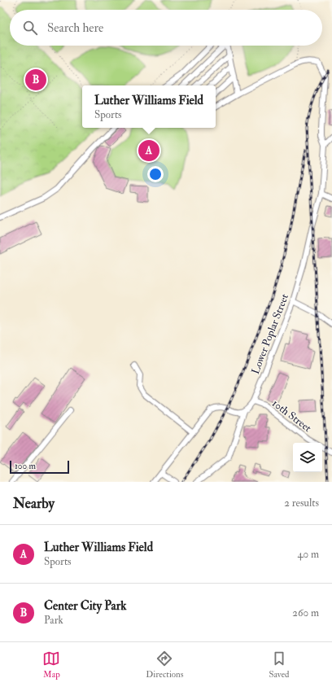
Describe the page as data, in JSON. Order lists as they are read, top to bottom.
{
  "streets": {
    "street": ["Lower Poplar Street", "10th Street"]
  },
  "crossings": [
    ["Lower Poplar Street", "10th Street"]
  ],
  "scale_bar": "100 m",
  "page": {
    "search": "Search here",
    "pins": ["B", "A"],
    "popup": ["Luther Williams Field", "Sports"],
    "scale": "100 m",
    "heading": ["Nearby", "2 results"],
    "list": [
      {
        "mark": "A",
        "name": "Luther Williams Field",
        "note": "Sports",
        "value": "40 m"
      },
      {
        "mark": "B",
        "name": "Center City Park",
        "note": "Park",
        "value": "260 m"
      }
    ],
    "nav": ["Map", "Directions", "Saved"]
  }
}
